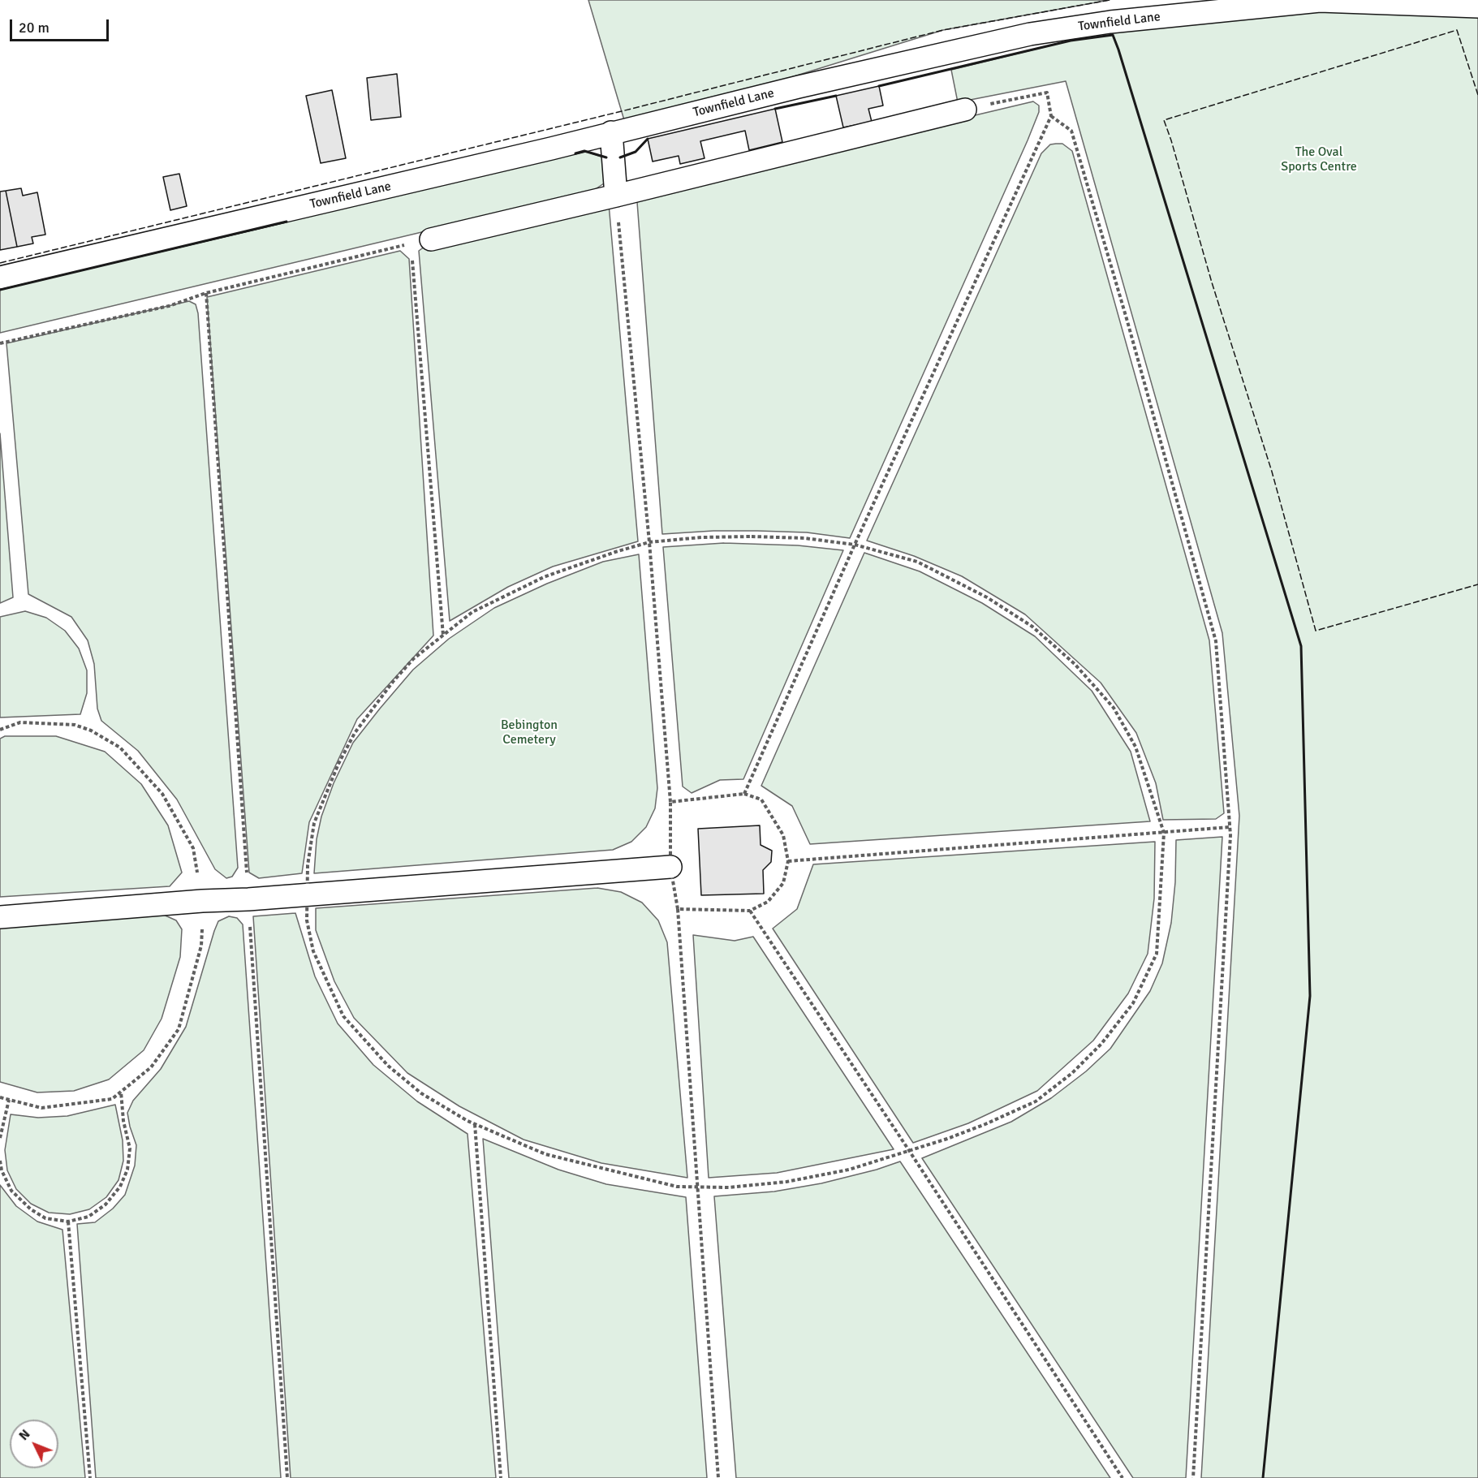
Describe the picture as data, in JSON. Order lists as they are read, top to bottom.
{
  "streets": {
    "street": ["Townfield Lane"]
  },
  "parks": ["The Oval Sports Centre", "Bebington Cemetery"],
  "scale_bar": "20 m",
  "north": "top left"
}
